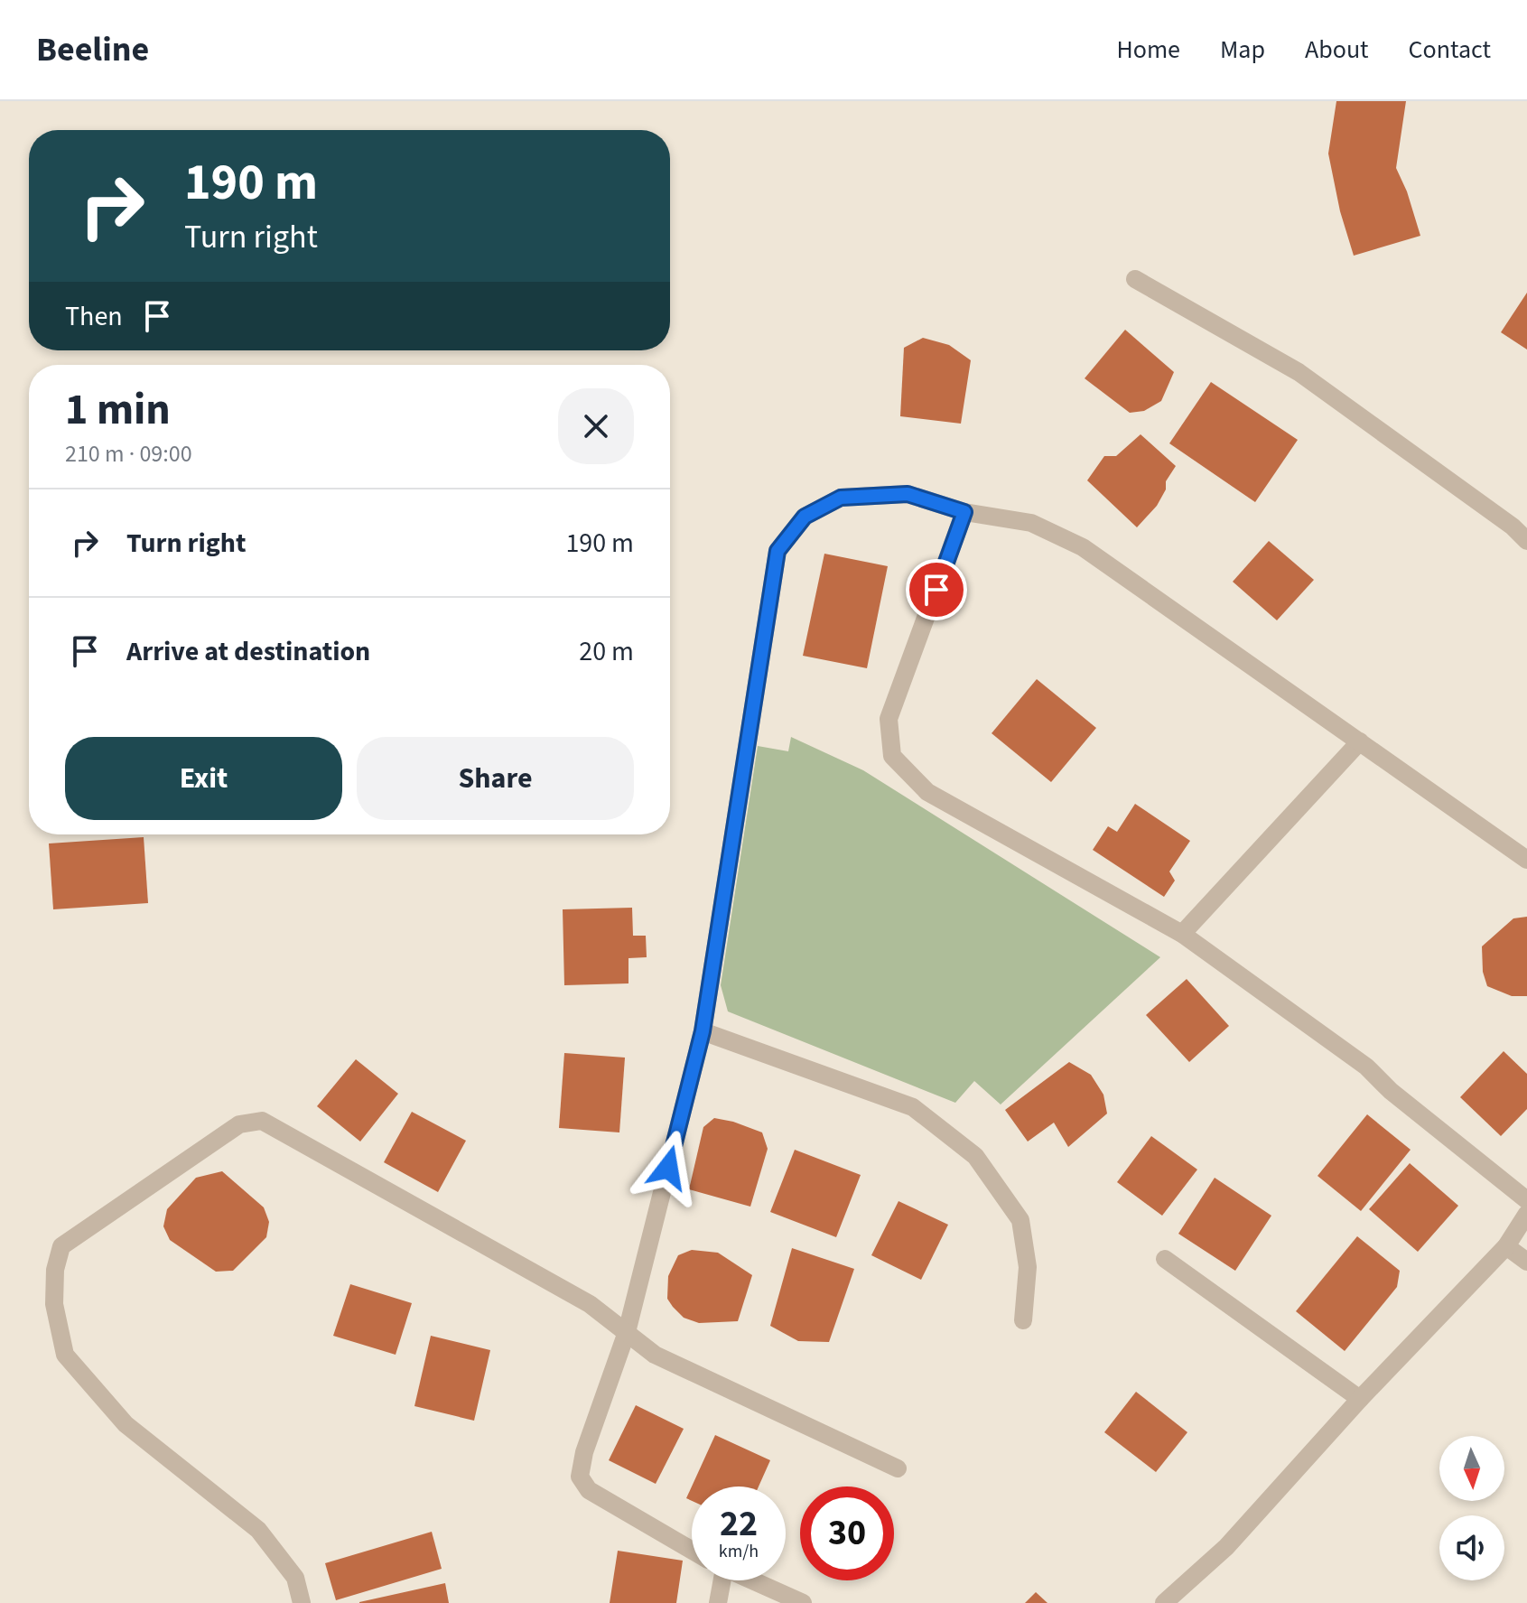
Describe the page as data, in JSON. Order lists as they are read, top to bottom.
{
  "north": "bottom",
  "page": {
    "header": "Beeline",
    "nav": [
      "Home",
      "Map",
      "About",
      "Contact"
    ],
    "turn": ["190 m", "Turn right"],
    "then": "Then",
    "heading": ["1 min", "210 m · 09:00"],
    "list": [
      {
        "name": "Turn right",
        "value": "190 m"
      },
      {
        "name": "Arrive at destination",
        "value": "20 m"
      }
    ],
    "buttons": ["Exit", "Share"],
    "speed": "22 km/h",
    "limit": "30"
  }
}
